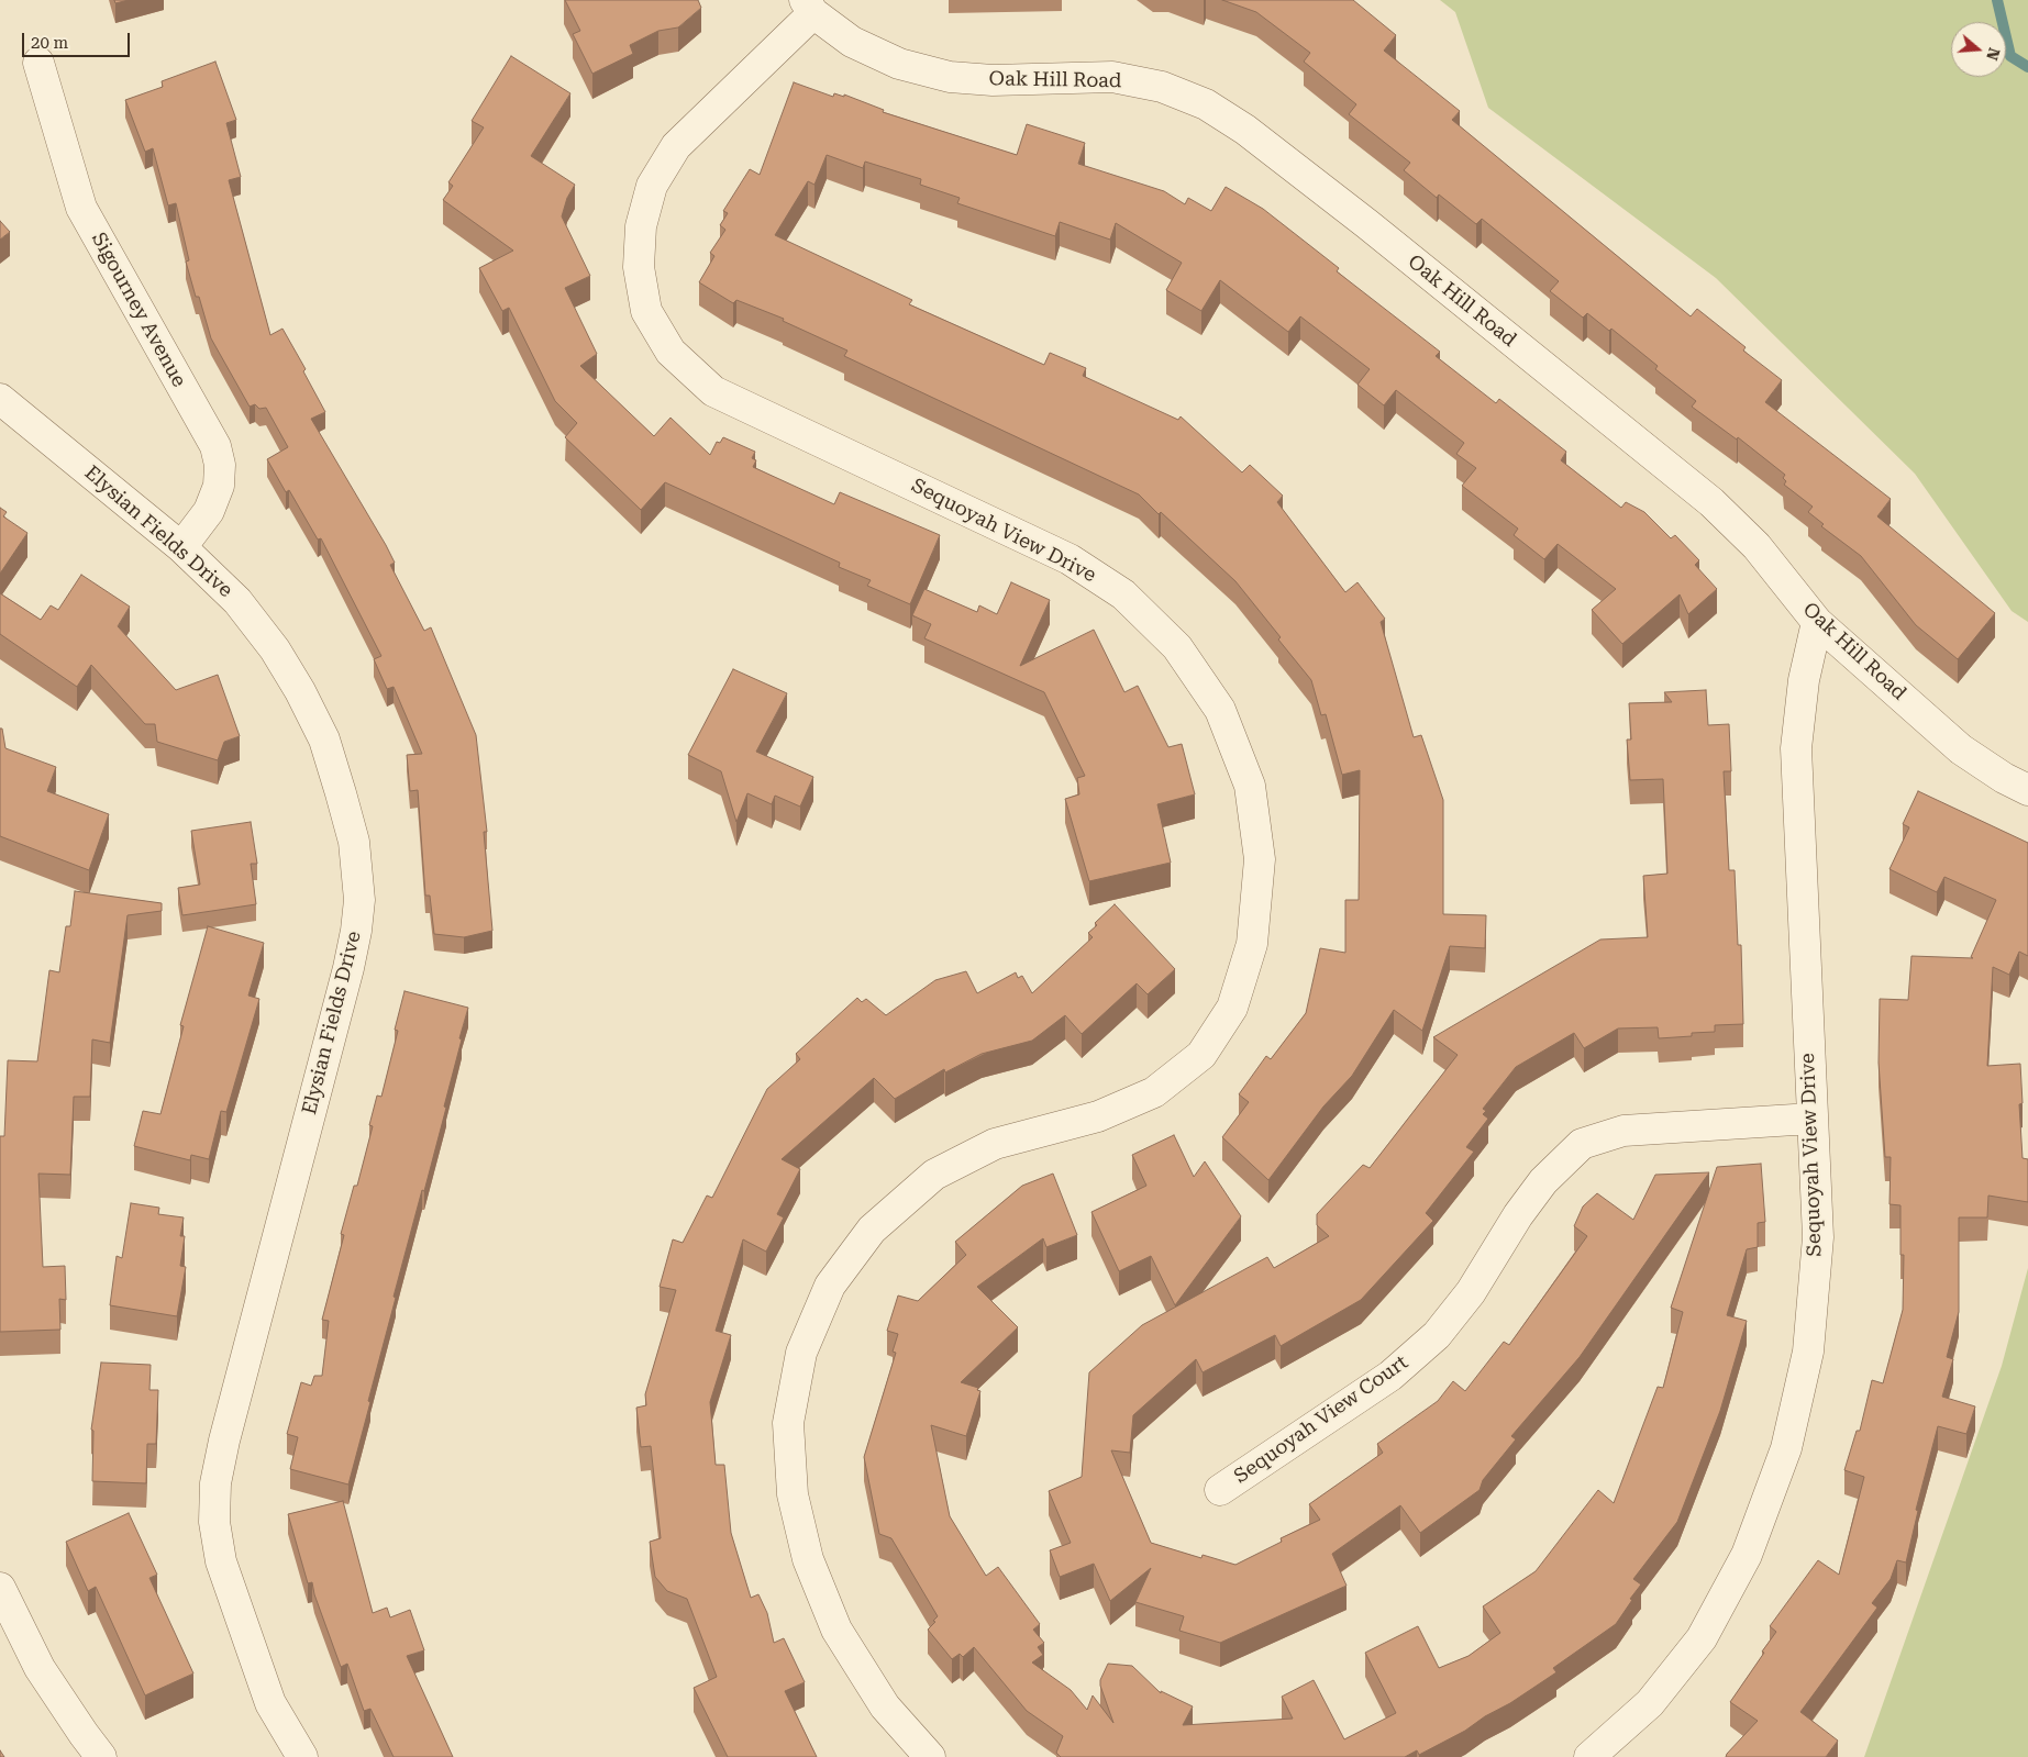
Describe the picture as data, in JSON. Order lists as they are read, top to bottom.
{
  "streets": {
    "street": [
      "Oak Hill Road",
      "Sigourney Avenue",
      "Sequoyah View Drive",
      "Elysian Fields Drive",
      "Sequoyah View Court"
    ]
  },
  "crossings": [
    ["Oak Hill Road", "Sequoyah View Drive"],
    ["Sigourney Avenue", "Elysian Fields Drive"],
    ["Sequoyah View Drive", "Sequoyah View Court"]
  ],
  "scale_bar": "20 m",
  "north": "right"
}
